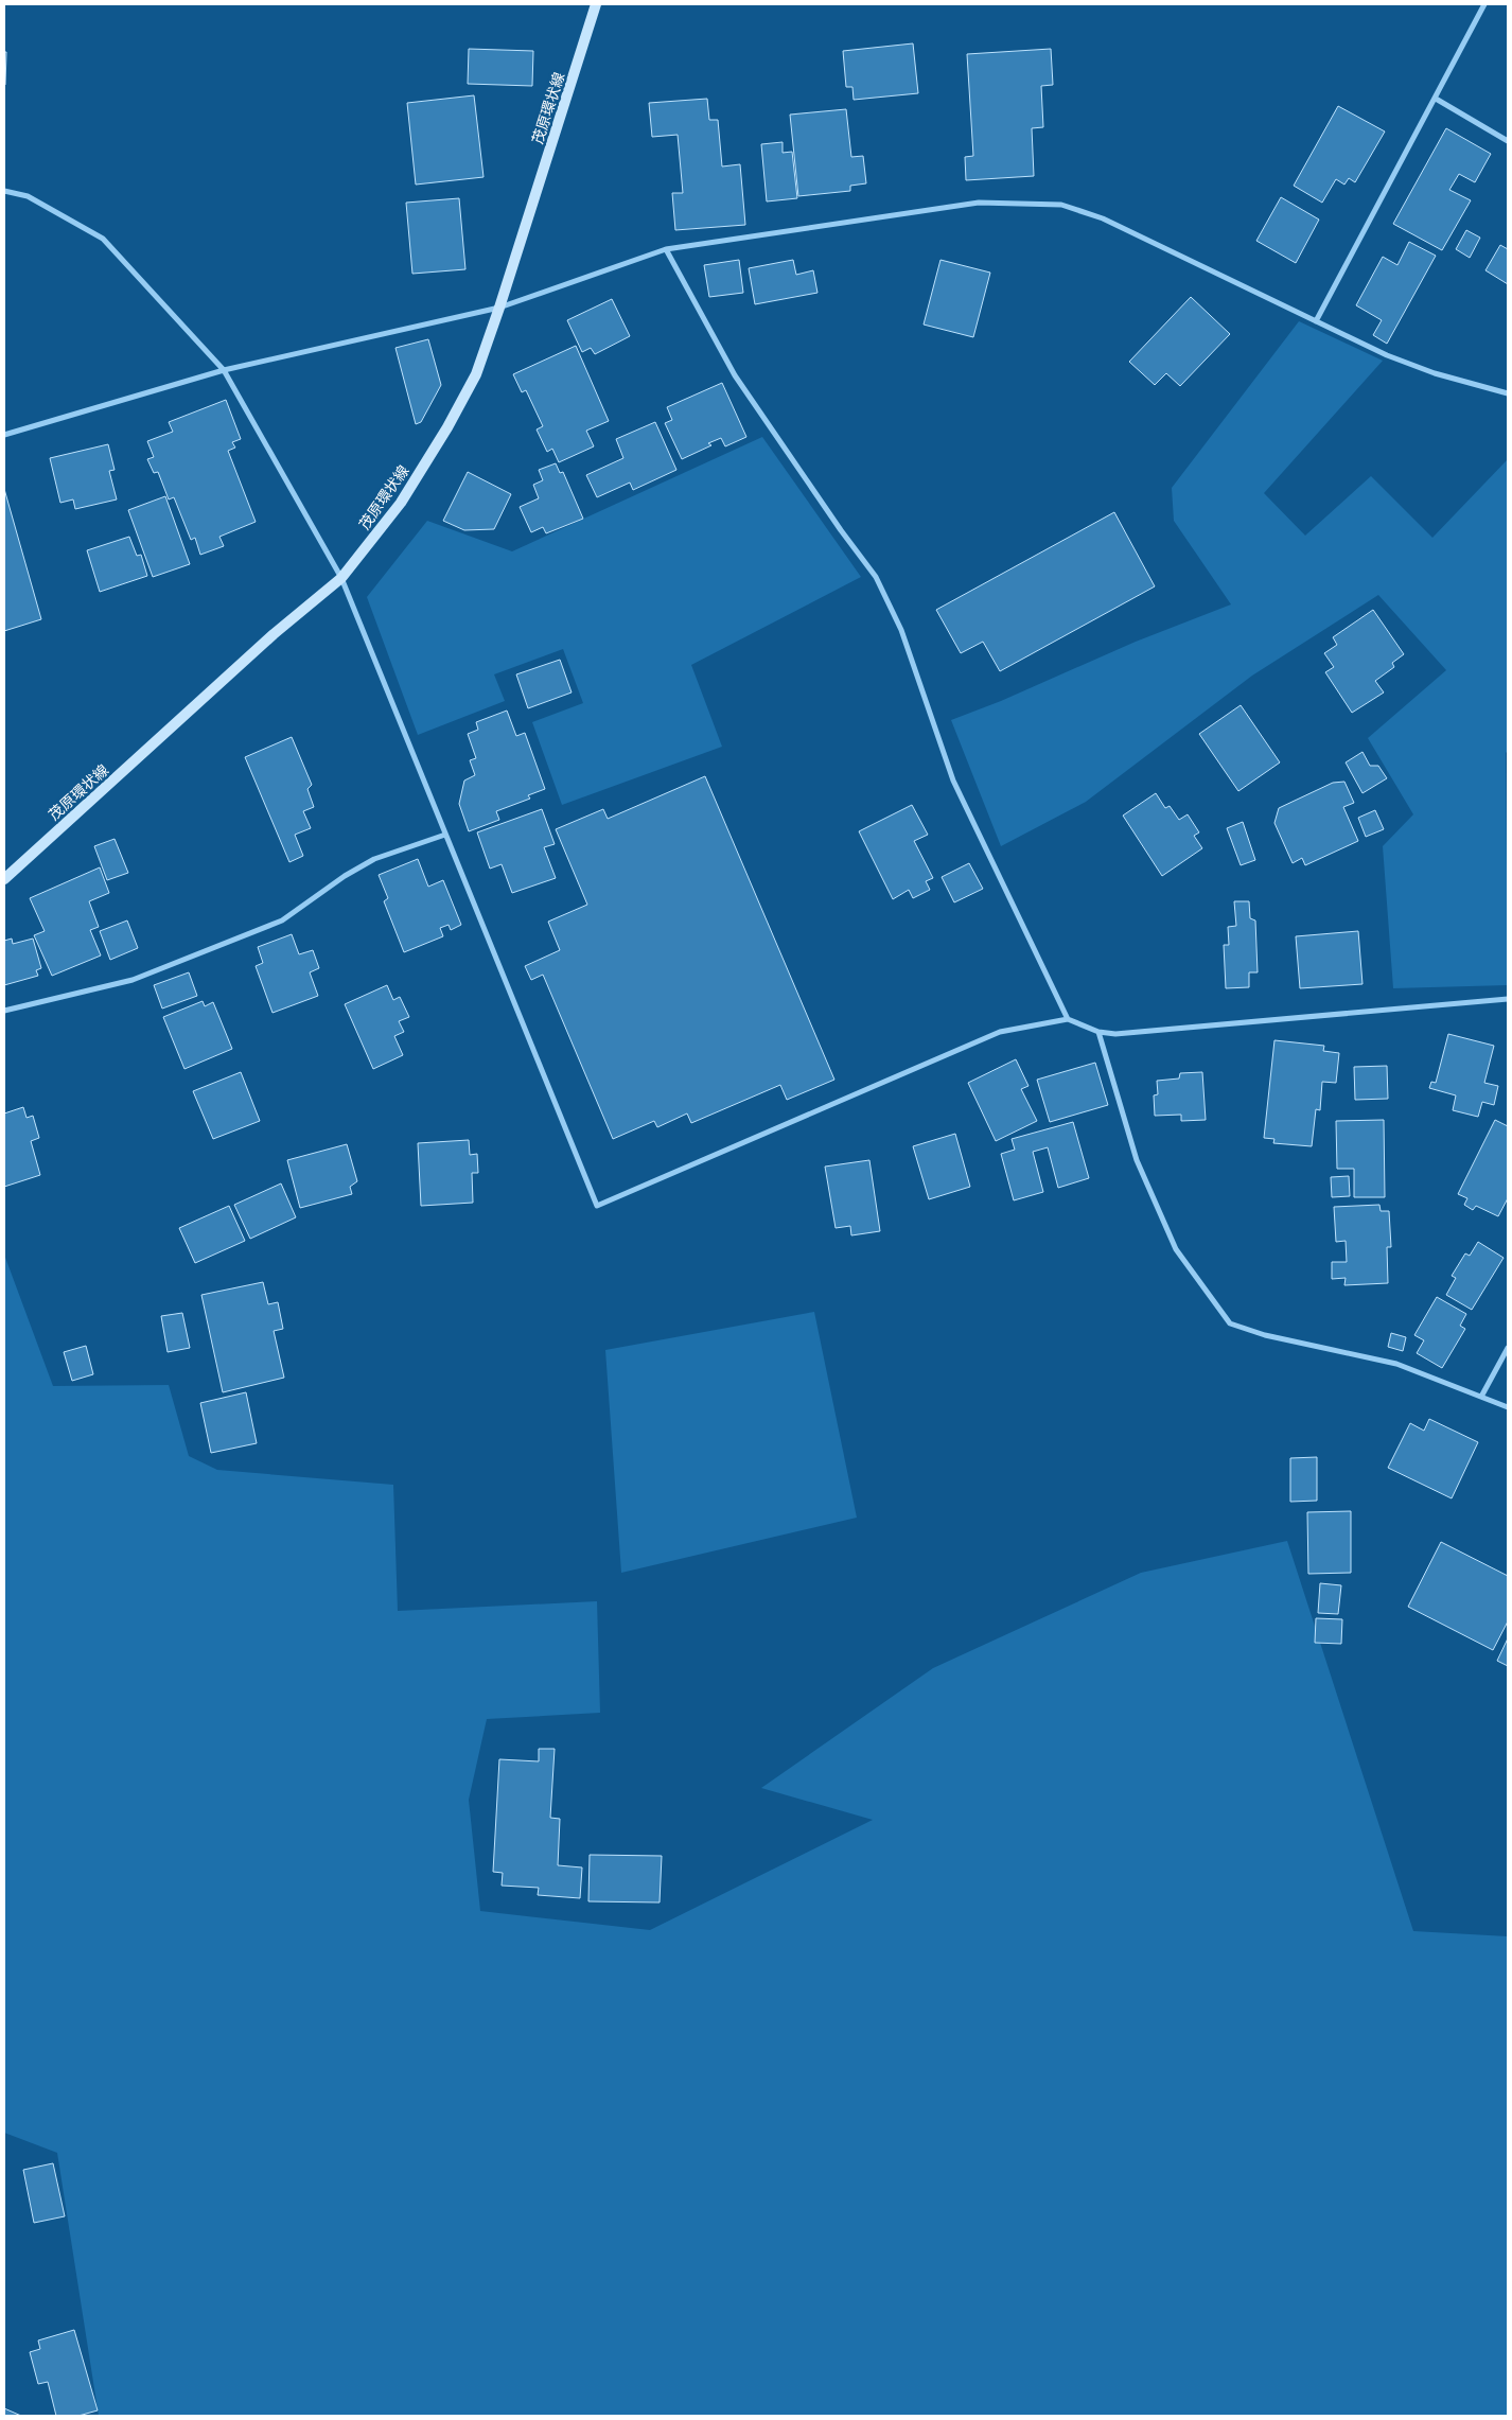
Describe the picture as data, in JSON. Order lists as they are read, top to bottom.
{
  "streets": {
    "main road": ["茂原環状線"]
  }
}
